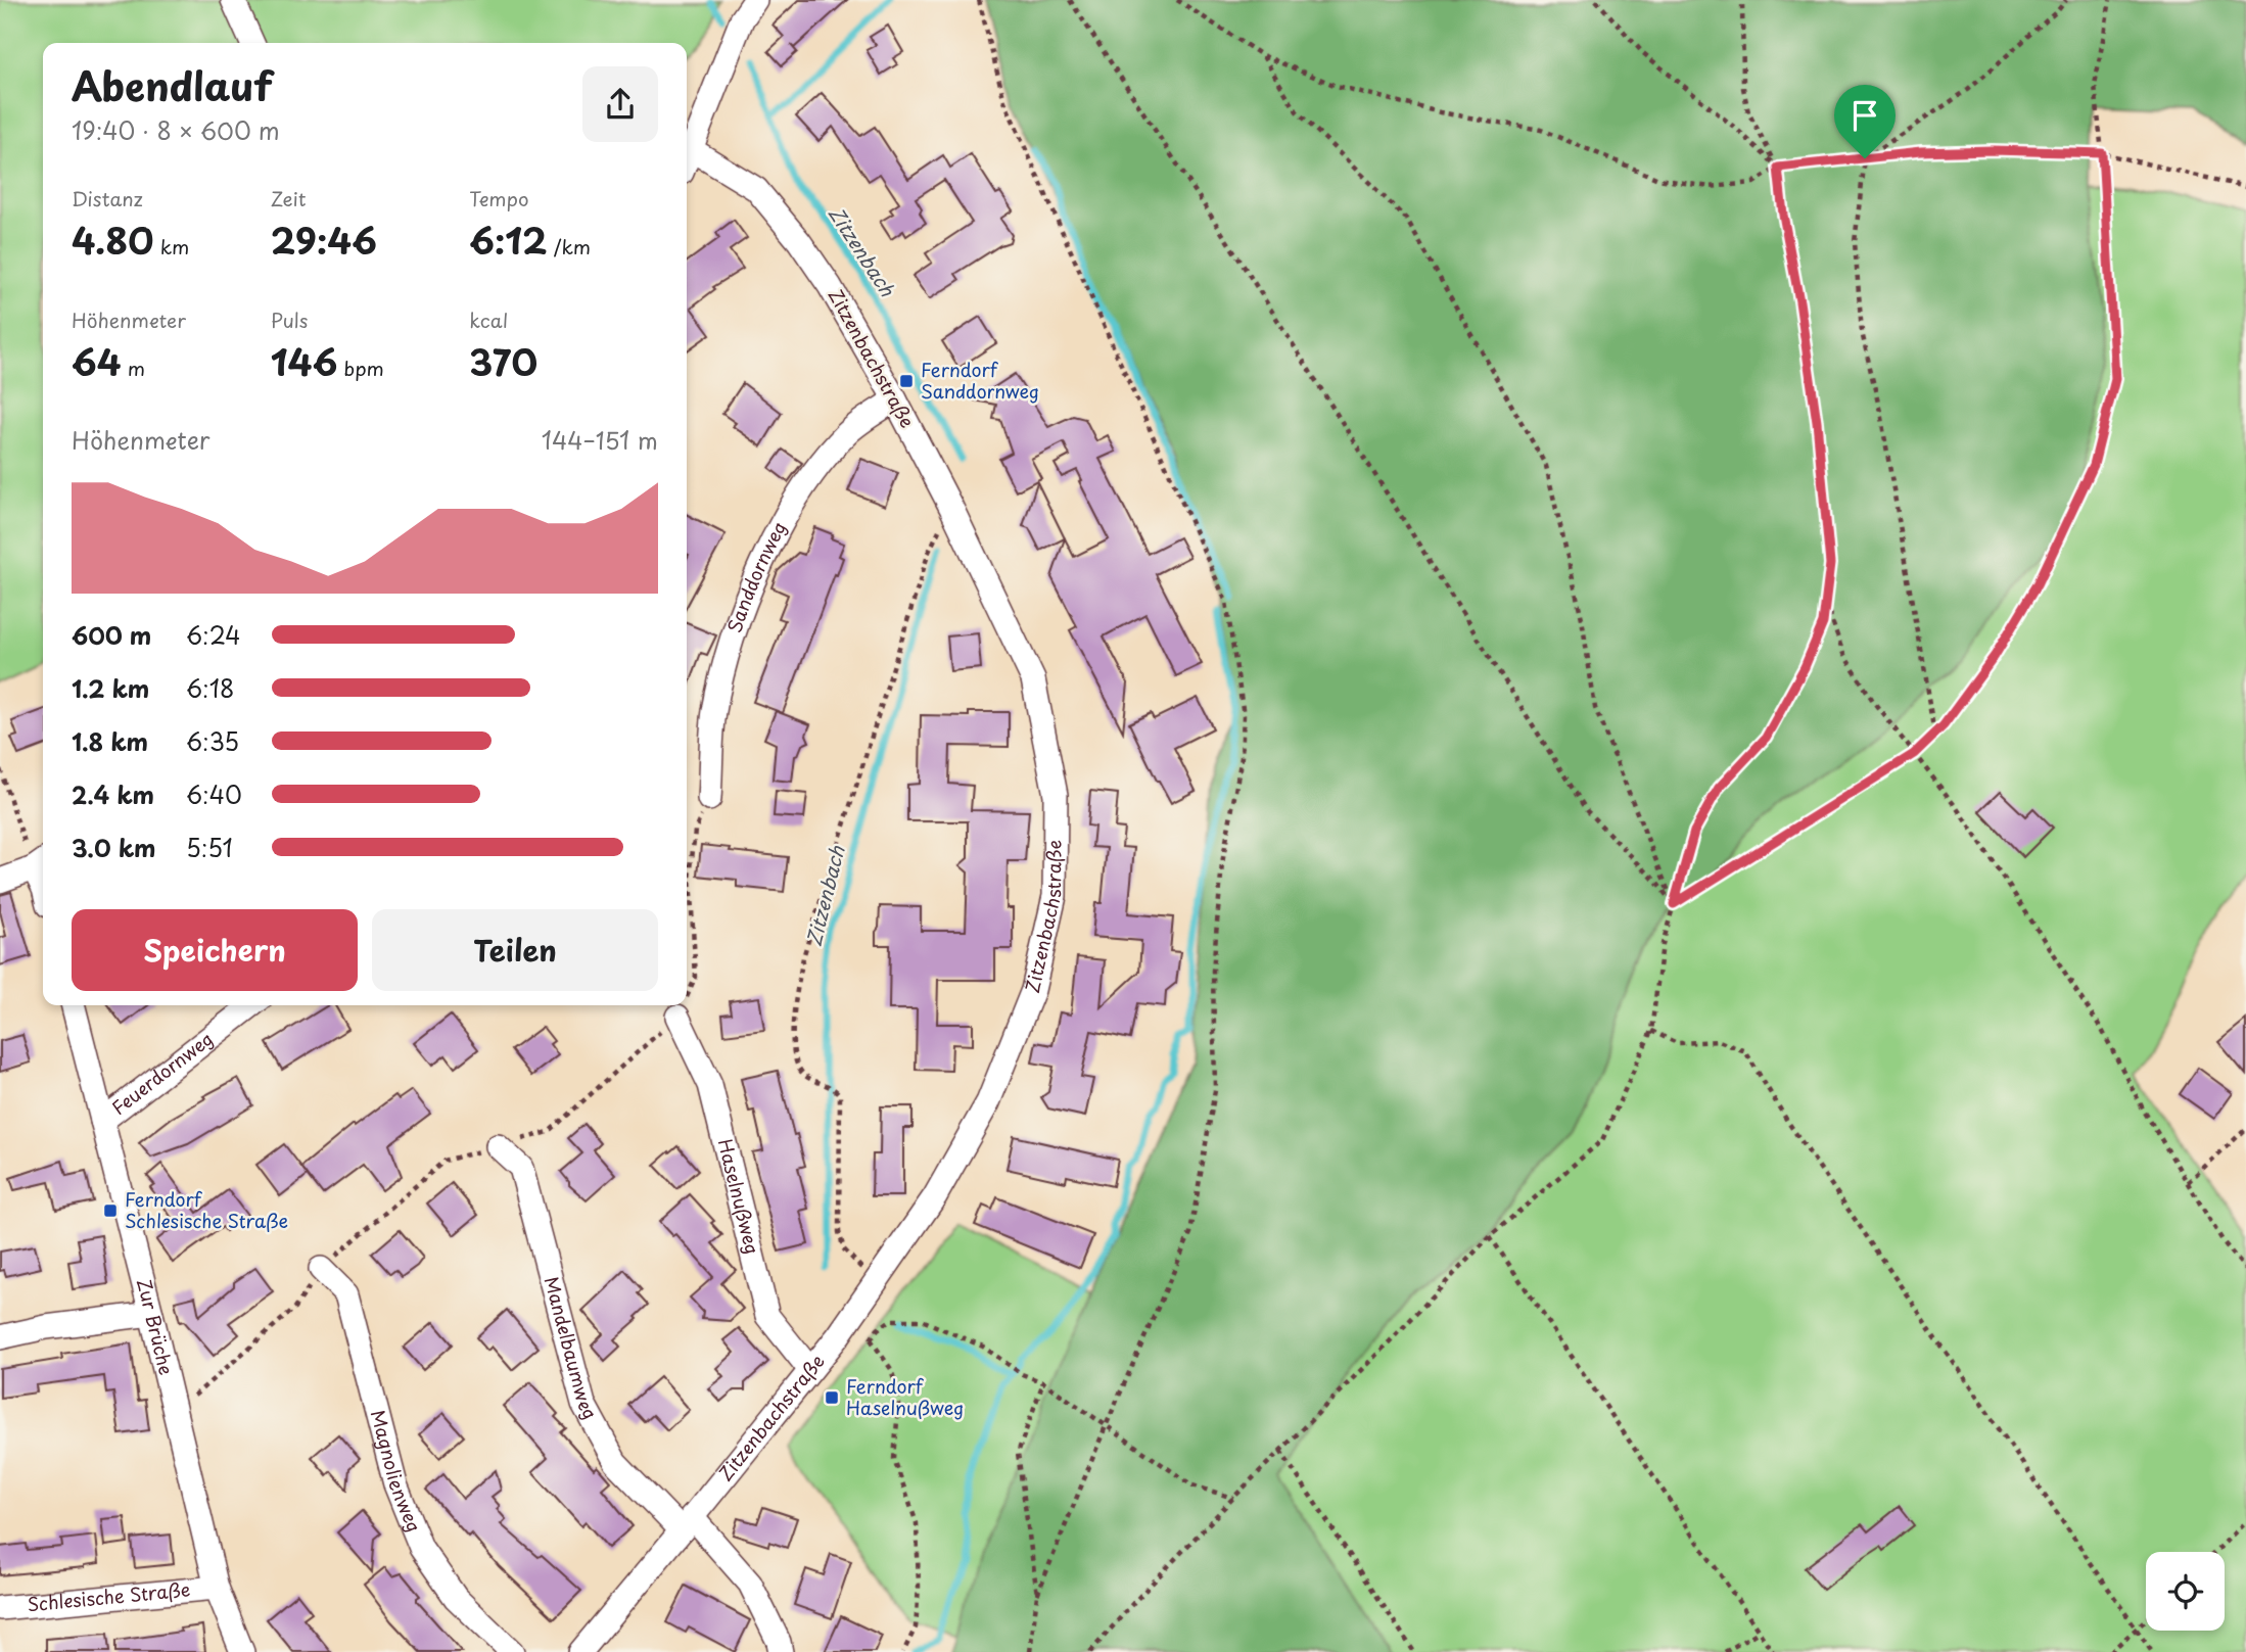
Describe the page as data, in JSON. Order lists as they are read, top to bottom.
{
  "streets": {
    "street": [
      "Zitzenbachstraße",
      "Sanddornweg",
      "Feuerdornweg",
      "Haselnußweg",
      "Zur Brüche",
      "Mandelbaumweg",
      "Magnolienweg",
      "Schlesische Straße"
    ]
  },
  "crossings": [
    ["Zitzenbachstraße", "Sanddornweg"],
    ["Zitzenbachstraße", "Haselnußweg"],
    ["Zitzenbachstraße", "Mandelbaumweg"],
    ["Feuerdornweg", "Zur Brüche"],
    ["Zur Brüche", "Schlesische Straße"]
  ],
  "water": ["Zitzenbach"],
  "places": {
    "transit": ["Ferndorf Sanddornweg", "Ferndorf Schlesische Straße", "Ferndorf Haselnußweg"]
  },
  "page": {
    "heading": ["Abendlauf", "19:40 · 8 × 600 m"],
    "stats": [
      ["Distanz", "4.80 km"],
      ["Zeit", "29:46"],
      ["Tempo", "6:12 /km"],
      ["Höhenmeter", "64 m"],
      ["Puls", "146 bpm"],
      ["kcal", "370"]
    ],
    "chart": ["Höhenmeter", "144–151 m"],
    "list": [
      {
        "name": "600 m",
        "note": "6:24"
      },
      {
        "name": "1.2 km",
        "note": "6:18"
      },
      {
        "name": "1.8 km",
        "note": "6:35"
      },
      {
        "name": "2.4 km",
        "note": "6:40"
      },
      {
        "name": "3.0 km",
        "note": "5:51"
      }
    ],
    "buttons": ["Speichern", "Teilen"]
  }
}
